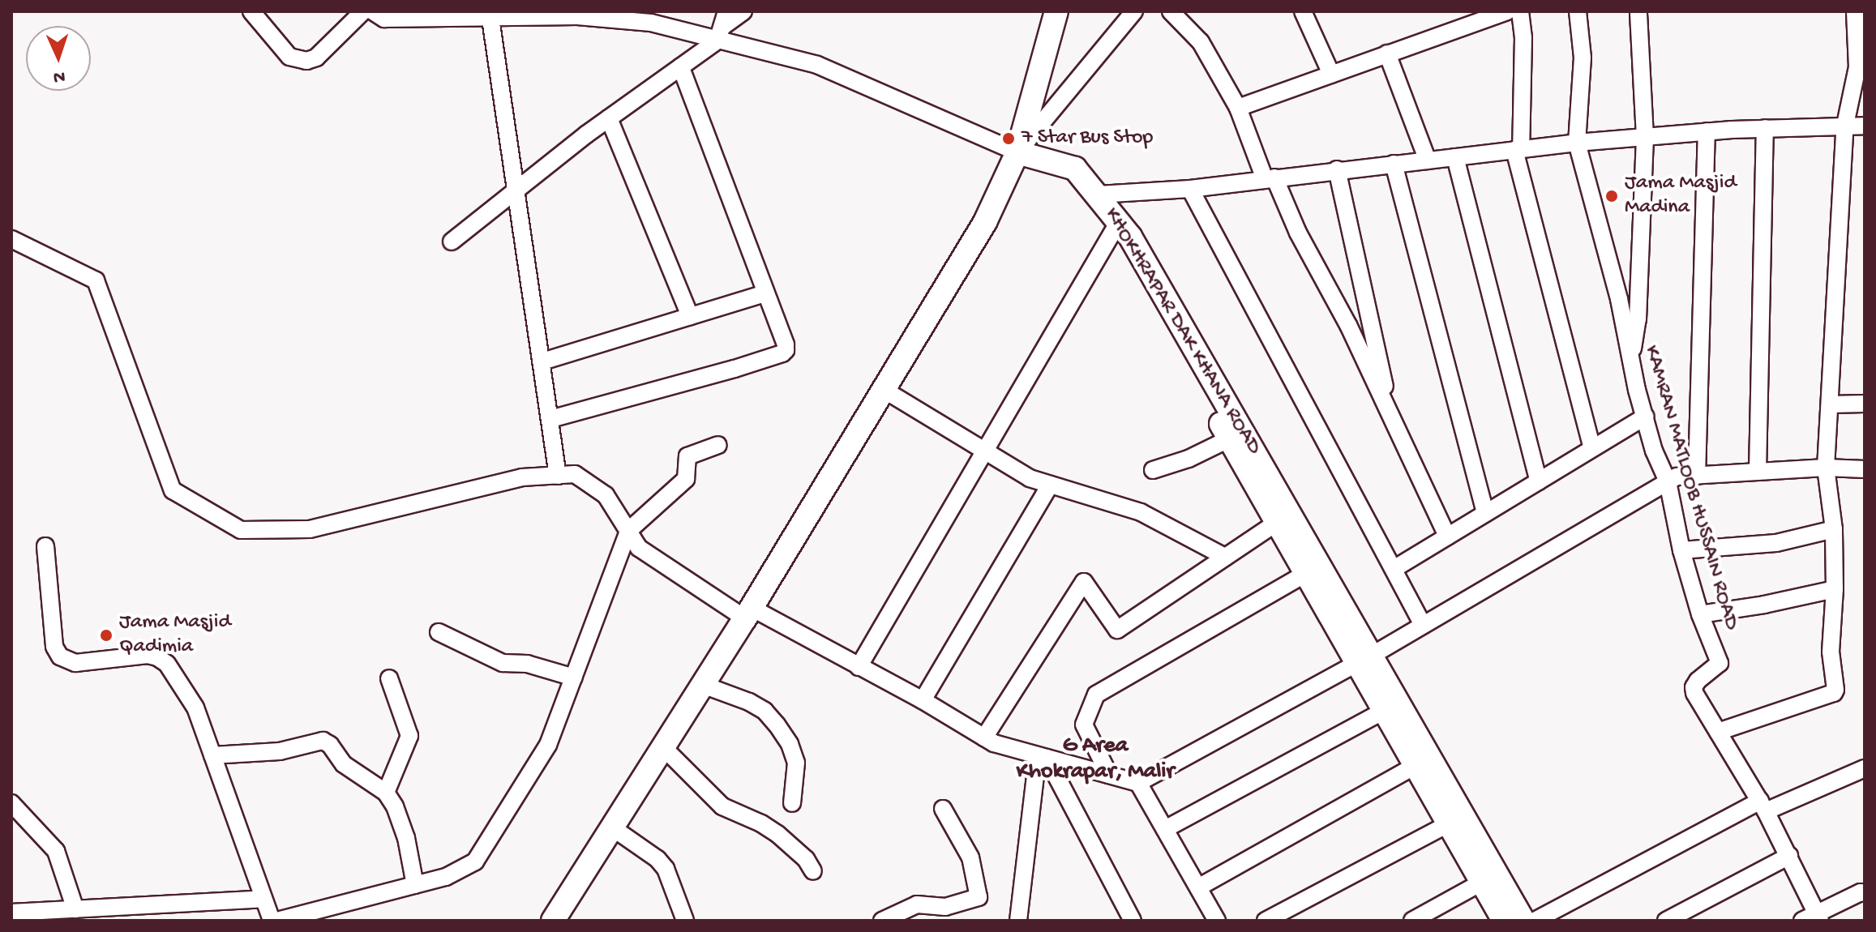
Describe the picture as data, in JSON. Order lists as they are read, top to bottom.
{
  "streets": {
    "street": ["KHOKHRAPAR DAK KHANA ROAD", "KAMRAN MATLOOB HUSSAIN ROAD"]
  },
  "districts": ["G Area Khokrapar, Malir"],
  "places": ["7 Star Bus Stop", "Jama Masjid Madina", "Jama Masjid Qadimia"],
  "north": "bottom"
}
